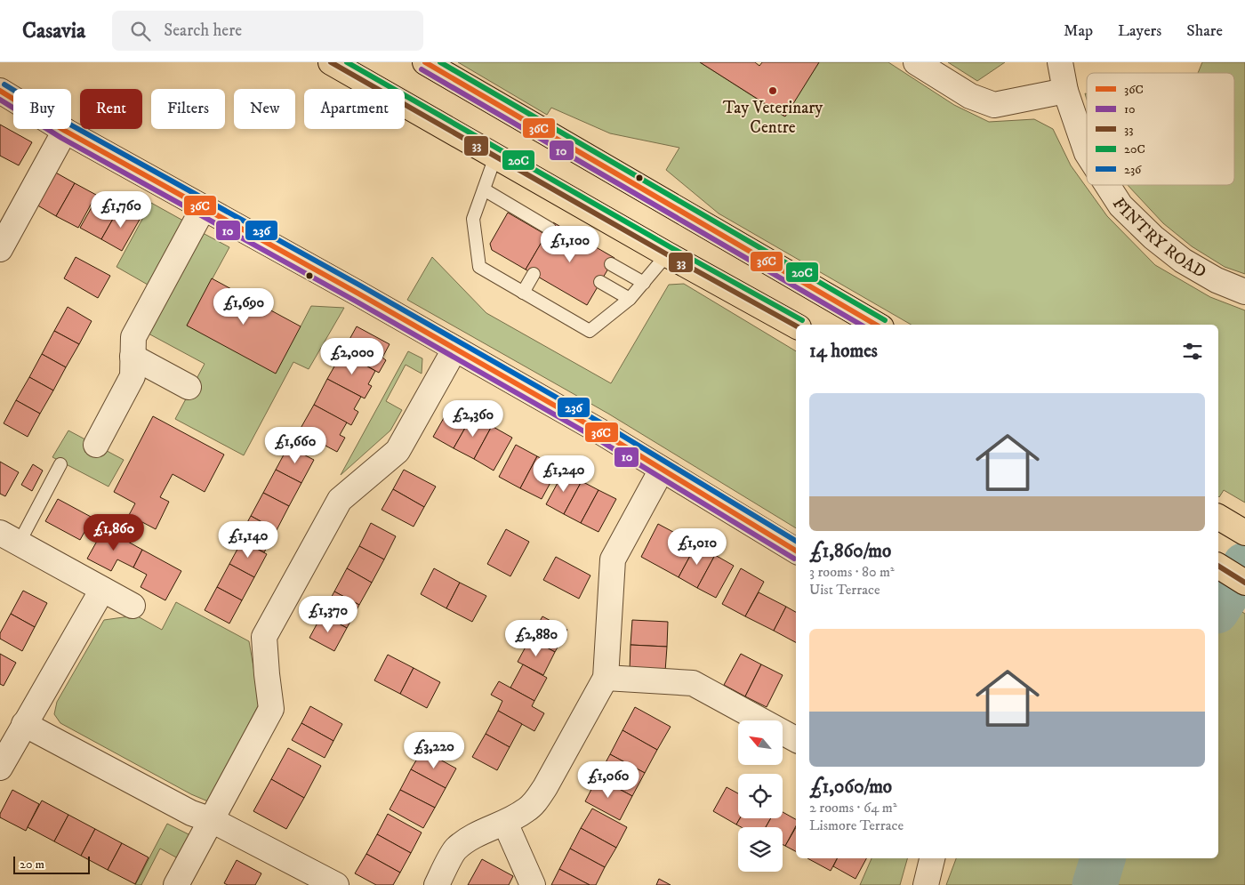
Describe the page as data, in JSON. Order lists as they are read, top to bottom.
{
  "streets": {
    "street": ["FINTRY ROAD"]
  },
  "places": ["Tay Veterinary Centre"],
  "lines": [
    "transit line 36C",
    "transit line 33",
    "transit line 20C",
    "transit line 10",
    "transit line 236"
  ],
  "legend": [
    "36C",
    "10",
    "33",
    "20C",
    "236"
  ],
  "scale_bar": "20 m",
  "north": "top left",
  "page": {
    "header": "Casavia",
    "search": "Search here",
    "nav": ["Map", "Layers", "Share"],
    "chip": [
      "Buy",
      "Rent",
      "Filters",
      "New",
      "Apartment"
    ],
    "price": [
      "£1,760",
      "£1,100",
      "£1,690",
      "£2,000",
      "£2,360",
      "£1,660",
      "£1,240",
      "£1,860",
      "£1,140",
      "£1,010",
      "£1,370",
      "£2,880",
      "£3,220",
      "£1,060"
    ],
    "heading": "14 homes",
    "list": [
      {
        "name": "£1,860/mo",
        "note": "3 rooms · 80 m² · Uist Terrace"
      },
      {
        "name": "£1,060/mo",
        "note": "2 rooms · 64 m² · Lismore Terrace"
      }
    ],
    "scale": "20 m"
  }
}
